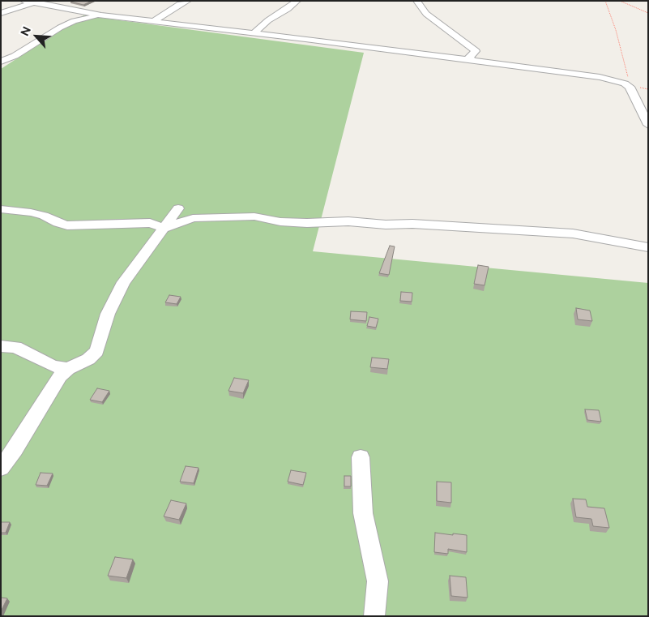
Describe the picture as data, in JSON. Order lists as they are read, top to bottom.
{
  "north": "top left"
}
